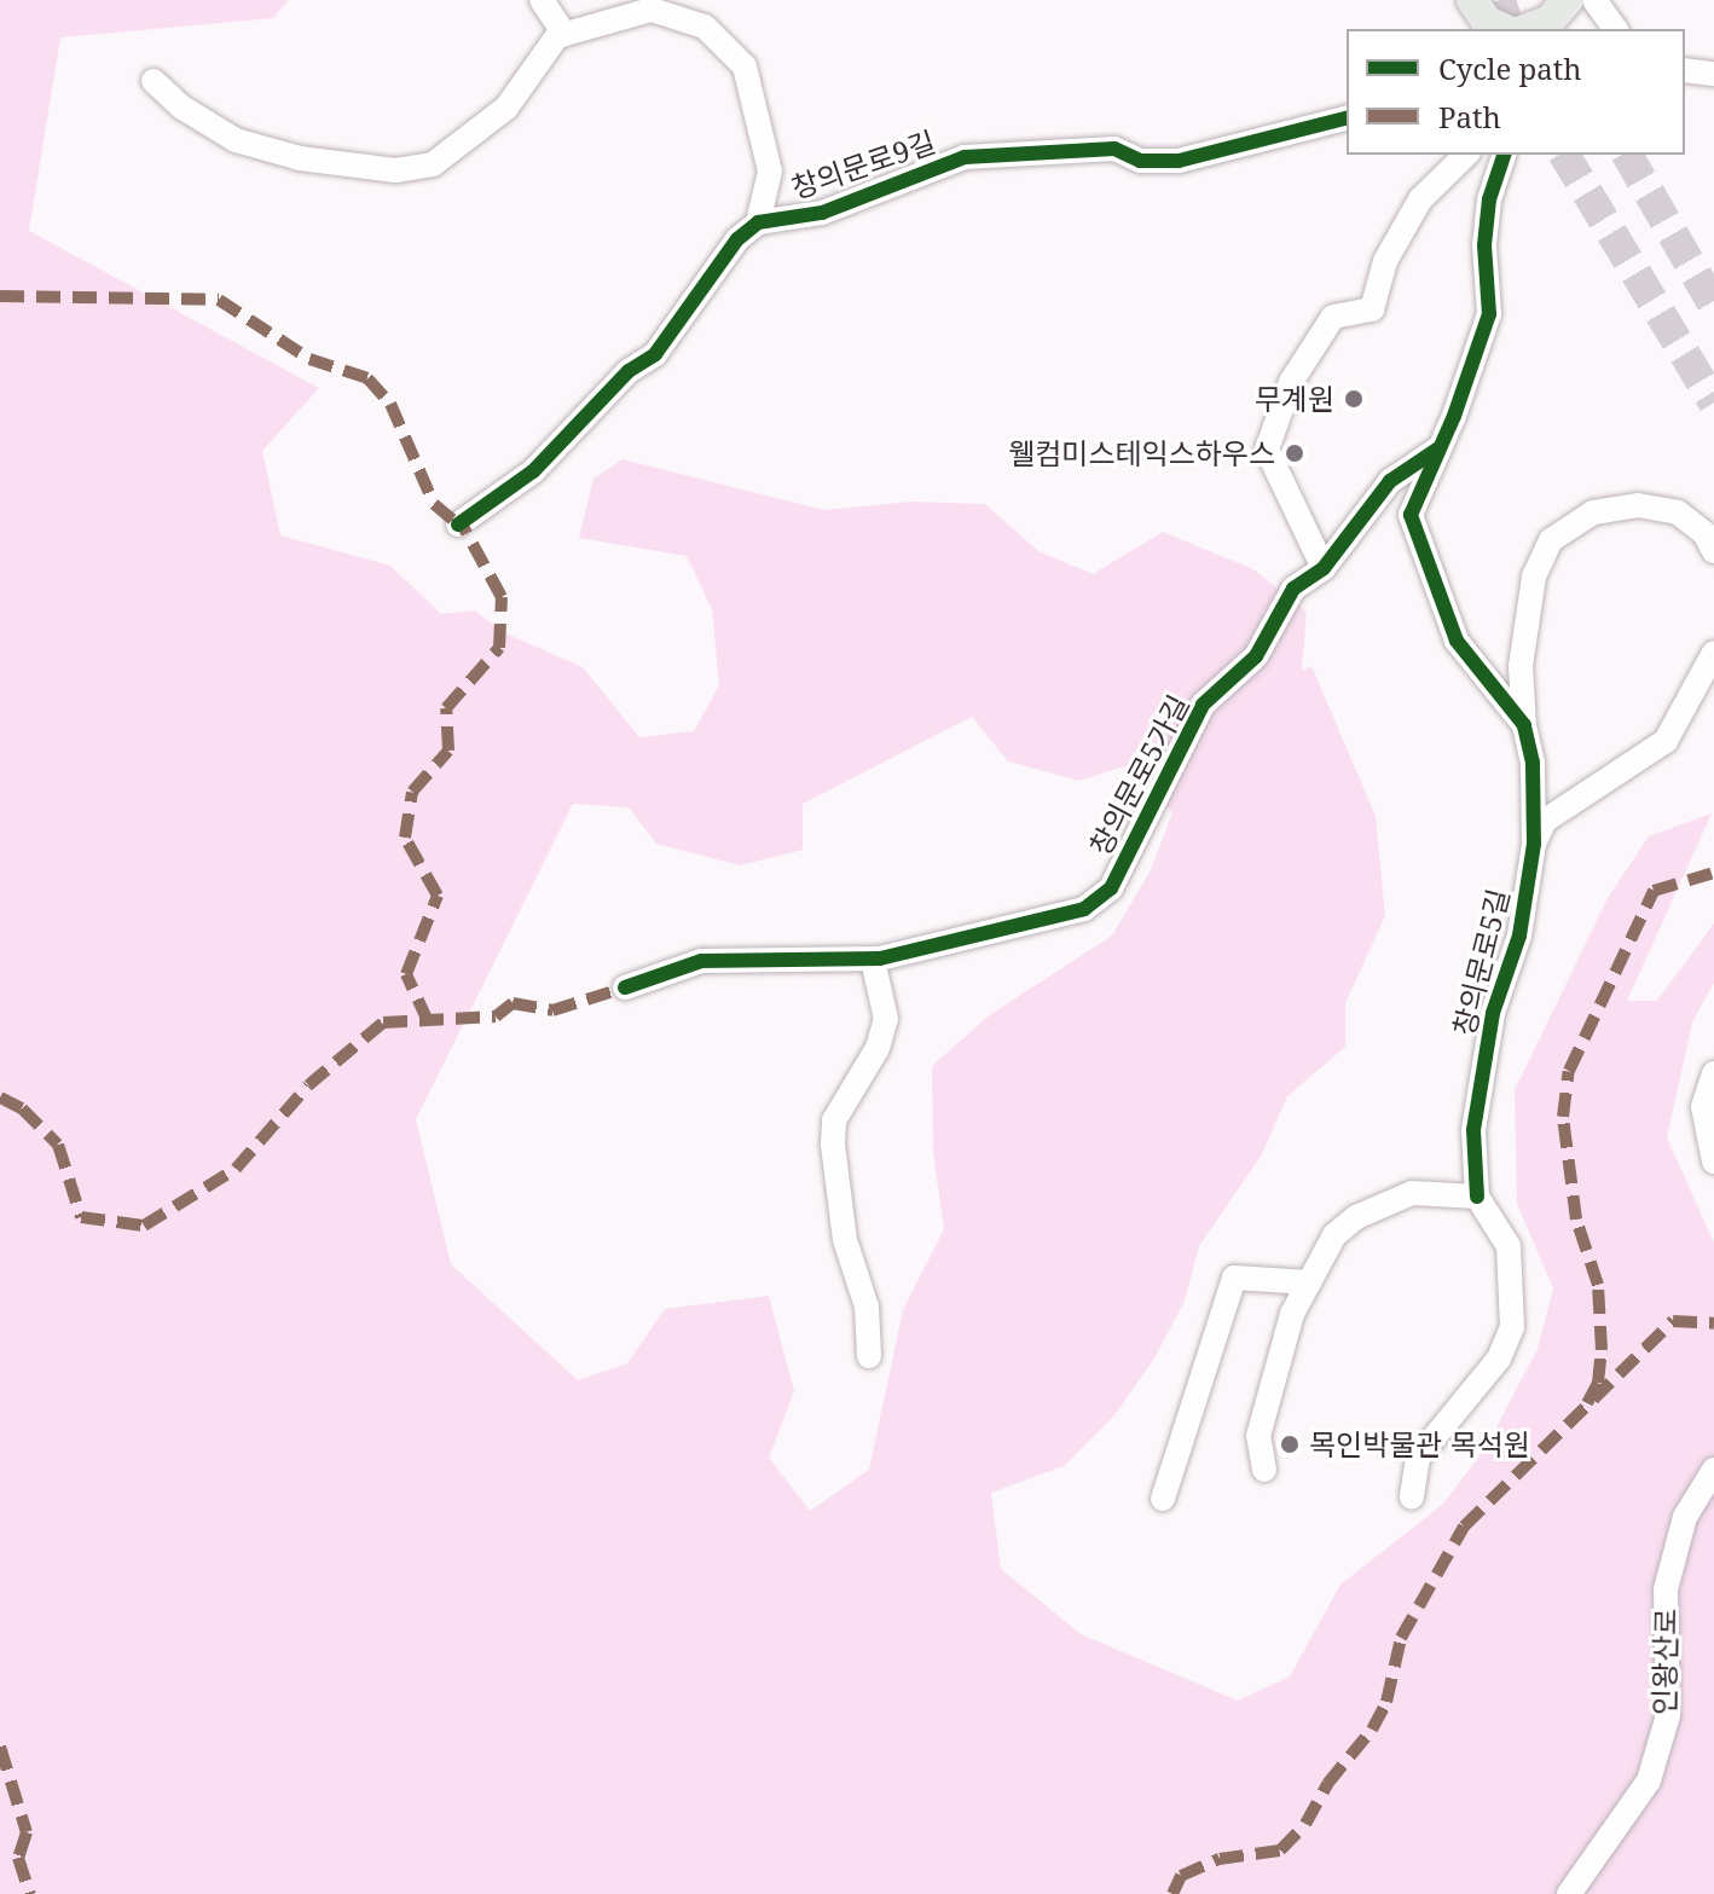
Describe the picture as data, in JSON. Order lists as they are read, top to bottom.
{
  "streets": {
    "street": [
      "창의문로9길",
      "창의문로5가길",
      "창의문로5길",
      "인왕산로"
    ]
  },
  "crossings": [
    ["창의문로5가길", "창의문로5길"]
  ],
  "places": ["무계원", "웰컴미스테익스하우스", "목인박물관 목석원"],
  "legend": ["Cycle path", "Path"]
}
